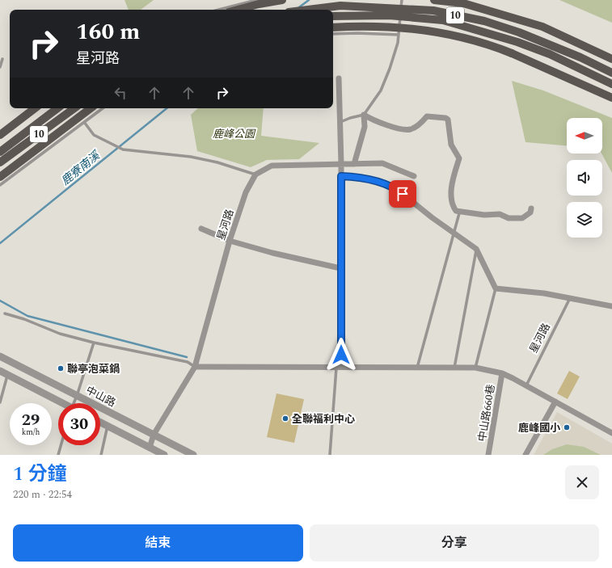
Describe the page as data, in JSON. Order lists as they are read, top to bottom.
{
  "streets": {
    "main road": ["10"],
    "street": ["星河路", "中山路", "中山路660巷"]
  },
  "crossings": [
    ["星河路", "中山路"]
  ],
  "water": ["鹿寮南溪"],
  "parks": ["鹿峰公園"],
  "places": ["聯亭泡菜鍋", "全聯福利中心", "鹿峰國小"],
  "north": "left",
  "page": {
    "turn": ["160 m", "星河路"],
    "speed": "29 km/h",
    "limit": "30",
    "heading": ["1 分鐘", "220 m · 22:54"],
    "buttons": ["結束", "分享"]
  }
}
